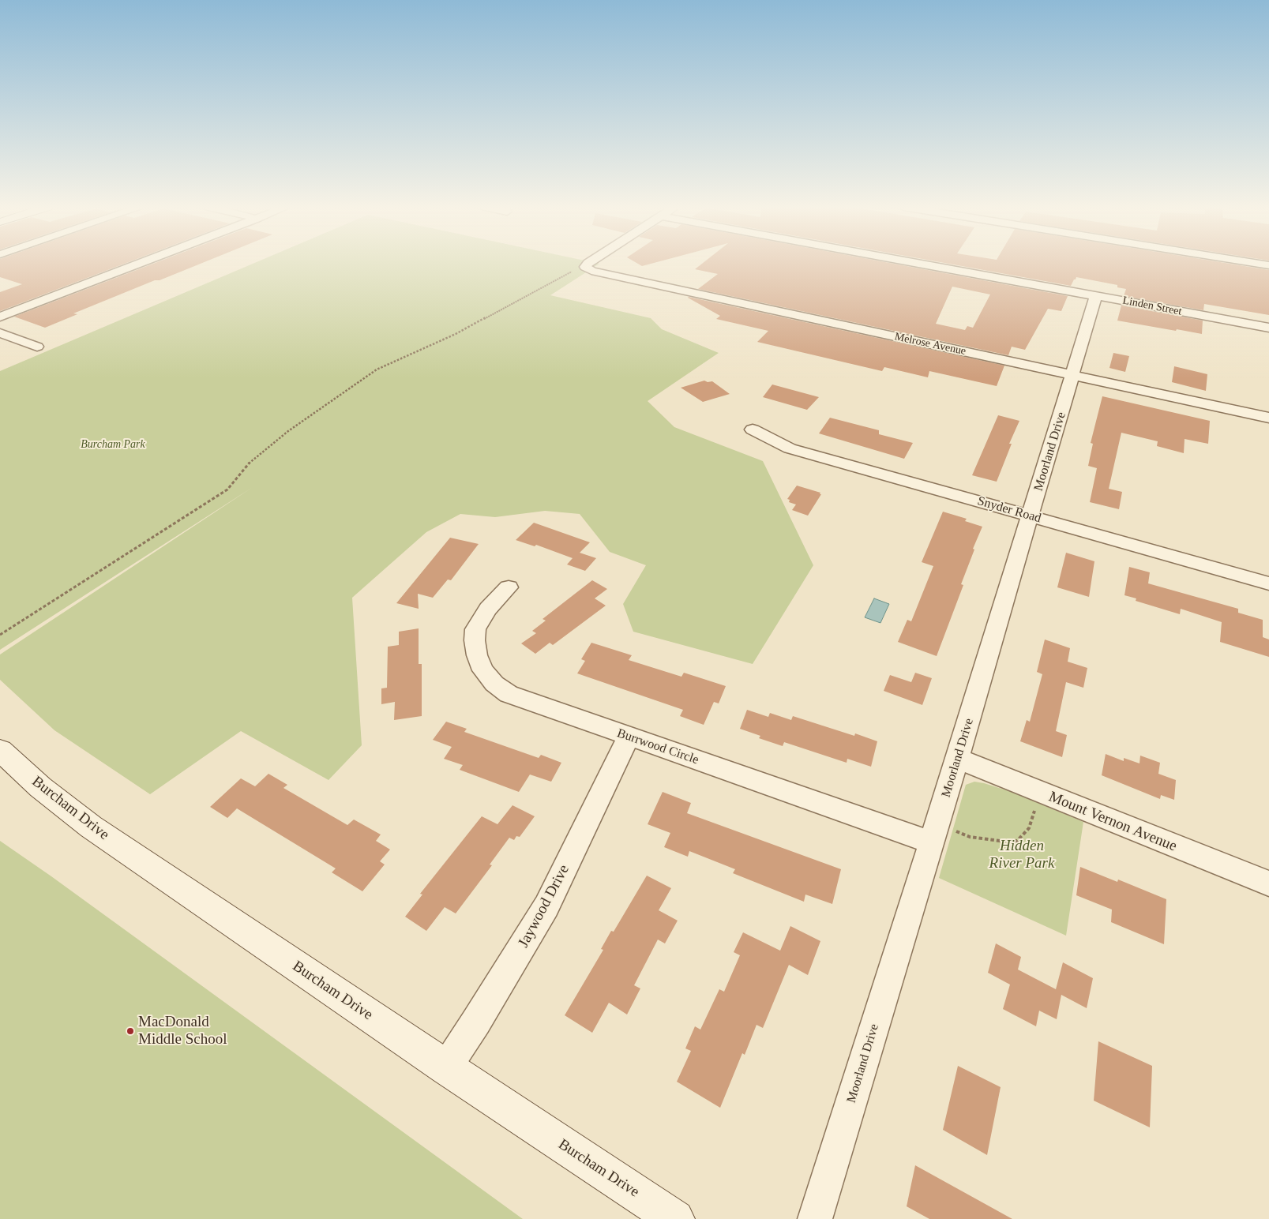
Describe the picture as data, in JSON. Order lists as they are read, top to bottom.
{
  "streets": {
    "street": [
      "Linden Street",
      "Melrose Avenue",
      "Moorland Drive",
      "Snyder Road",
      "Burrwood Circle",
      "Burcham Drive",
      "Mount Vernon Avenue",
      "Jaywood Drive"
    ]
  },
  "crossings": [
    ["Linden Street", "Moorland Drive"],
    ["Melrose Avenue", "Moorland Drive"],
    ["Moorland Drive", "Snyder Road"],
    ["Moorland Drive", "Burrwood Circle"],
    ["Moorland Drive", "Mount Vernon Avenue"],
    ["Burrwood Circle", "Jaywood Drive"],
    ["Burcham Drive", "Jaywood Drive"]
  ],
  "parks": ["Burcham Park", "Hidden River Park"],
  "places": ["MacDonald Middle School"]
}
